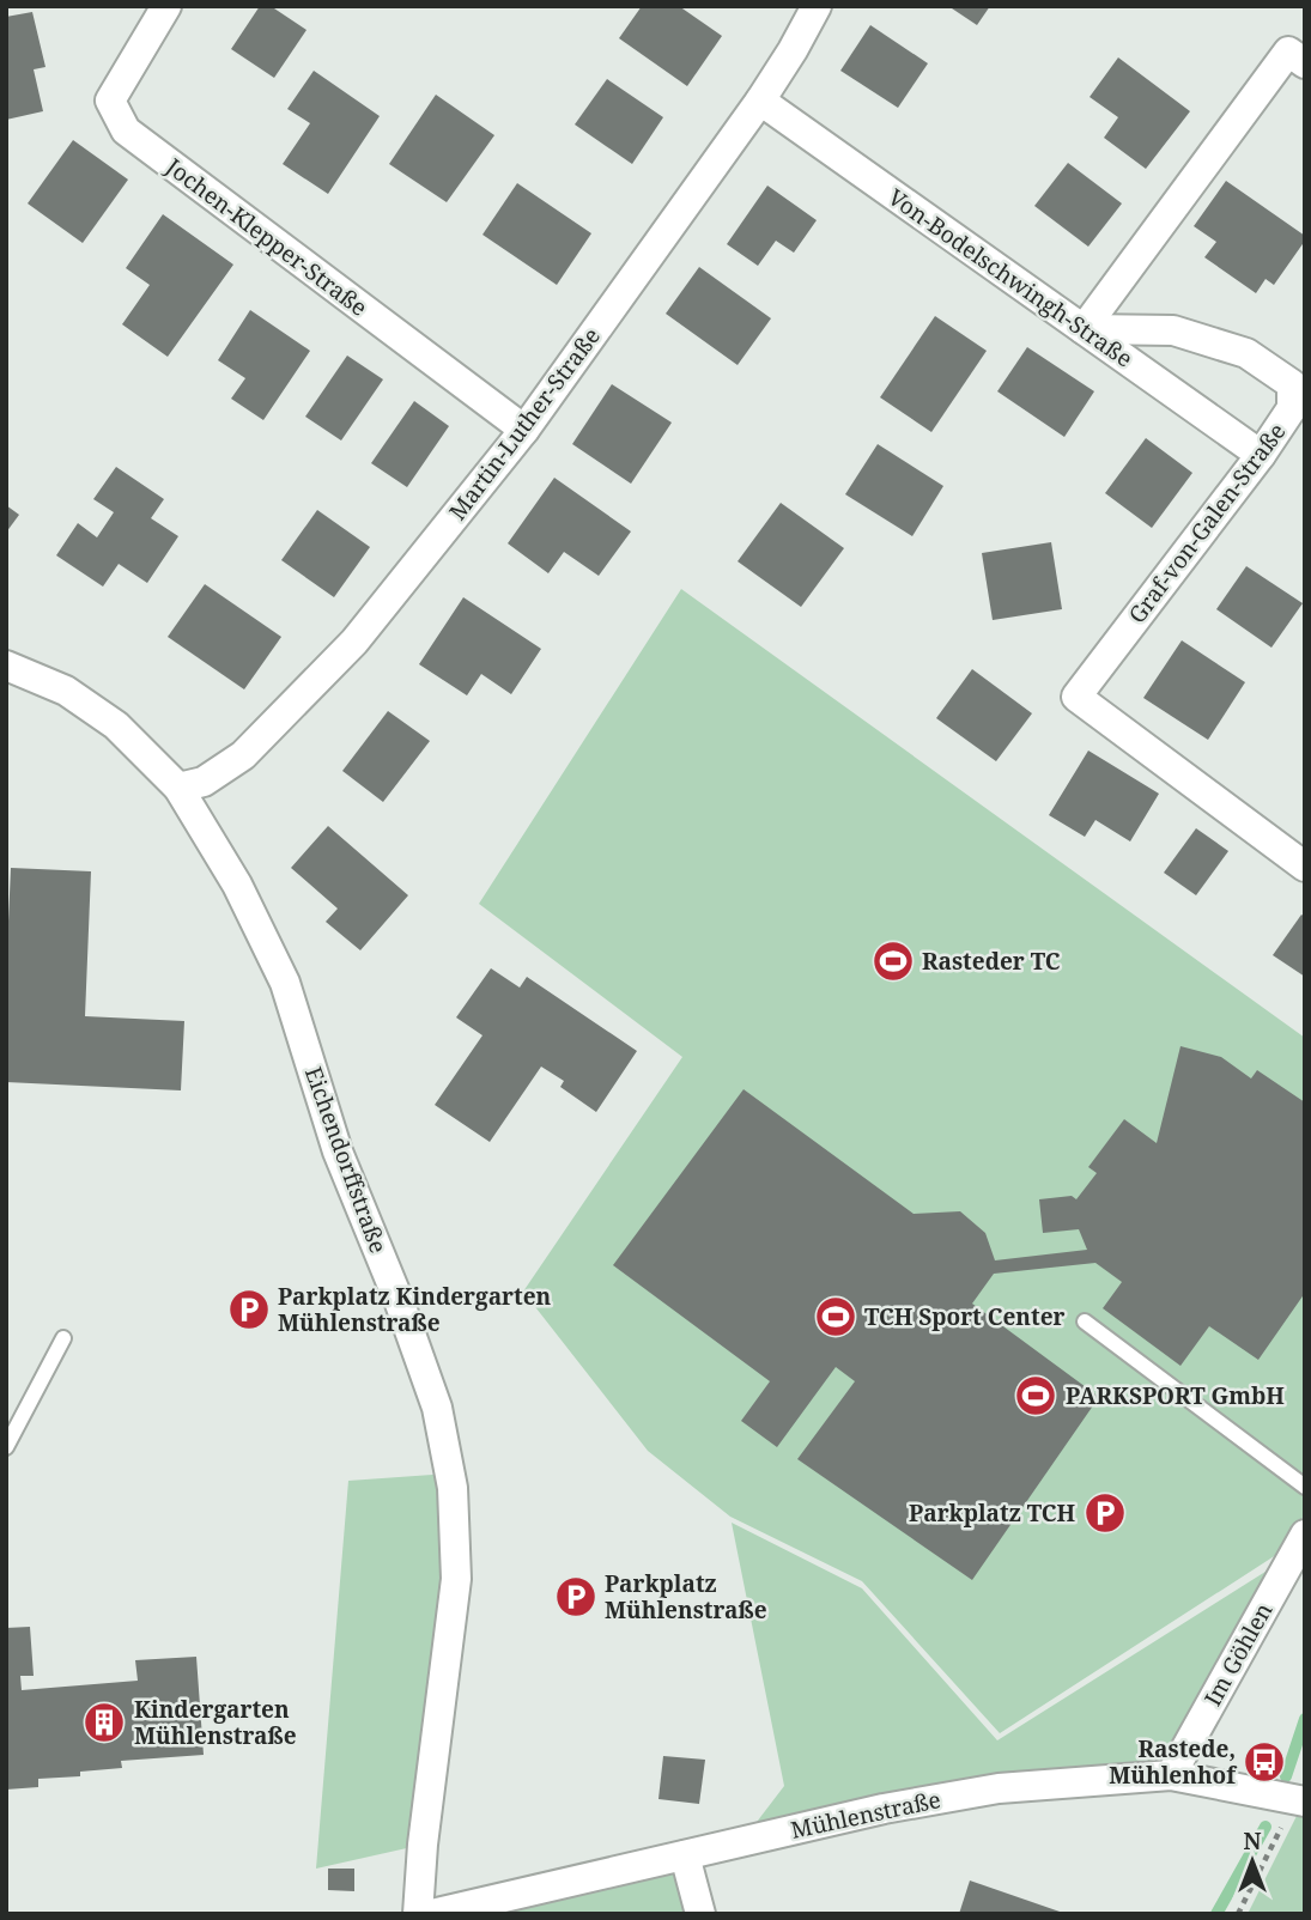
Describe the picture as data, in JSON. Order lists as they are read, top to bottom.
{
  "streets": {
    "street": [
      "Jochen-Klepper-Straße",
      "Von-Bodelschwingh-Straße",
      "Martin-Luther-Straße",
      "Graf-von-Galen-Straße",
      "Eichendorffstraße",
      "Im Göhlen",
      "Mühlenstraße"
    ]
  },
  "crossings": [
    ["Jochen-Klepper-Straße", "Martin-Luther-Straße"],
    ["Von-Bodelschwingh-Straße", "Martin-Luther-Straße"],
    ["Von-Bodelschwingh-Straße", "Graf-von-Galen-Straße"],
    ["Martin-Luther-Straße", "Eichendorffstraße"],
    ["Im Göhlen", "Mühlenstraße"]
  ],
  "places": {
    "sports": ["Rasteder TC", "TCH Sport Center", "PARKSPORT GmbH"],
    "parking": ["Parkplatz Kindergarten Mühlenstraße", "Parkplatz TCH", "Parkplatz Mühlenstraße"],
    "building": ["Kindergarten Mühlenstraße"],
    "bus stop": ["Rastede, Mühlenhof"]
  },
  "north": "top"
}
